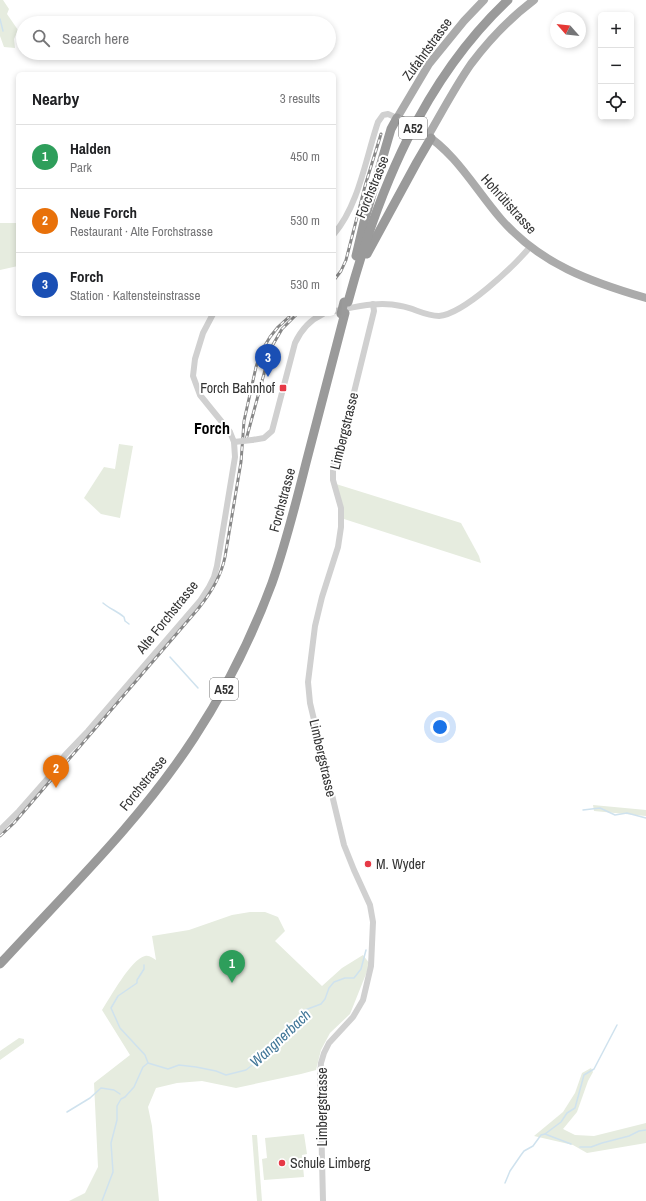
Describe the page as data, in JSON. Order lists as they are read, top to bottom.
{
  "streets": {
    "highway": ["A52", "Forchstrasse"],
    "main road": ["Zufahrtstrasse", "Hohrütistrasse"],
    "street": ["Limbergstrasse", "Alte Forchstrasse"]
  },
  "districts": ["Forch"],
  "water": ["Wangnerbach"],
  "places": {
    "transit": ["Forch Bahnhof"],
    "other": ["M. Wyder", "Schule Limberg"]
  },
  "north": "top left",
  "page": {
    "map_buttons": ["+", "−"],
    "search": "Search here",
    "heading": ["Nearby", "3 results"],
    "list": [
      {
        "mark": "1",
        "name": "Halden",
        "note": "Park",
        "value": "450 m"
      },
      {
        "mark": "2",
        "name": "Neue Forch",
        "note": "Restaurant · Alte Forchstrasse",
        "value": "530 m"
      },
      {
        "mark": "3",
        "name": "Forch",
        "note": "Station · Kaltensteinstrasse",
        "value": "530 m"
      }
    ],
    "pins": ["3", "2", "1"]
  }
}
